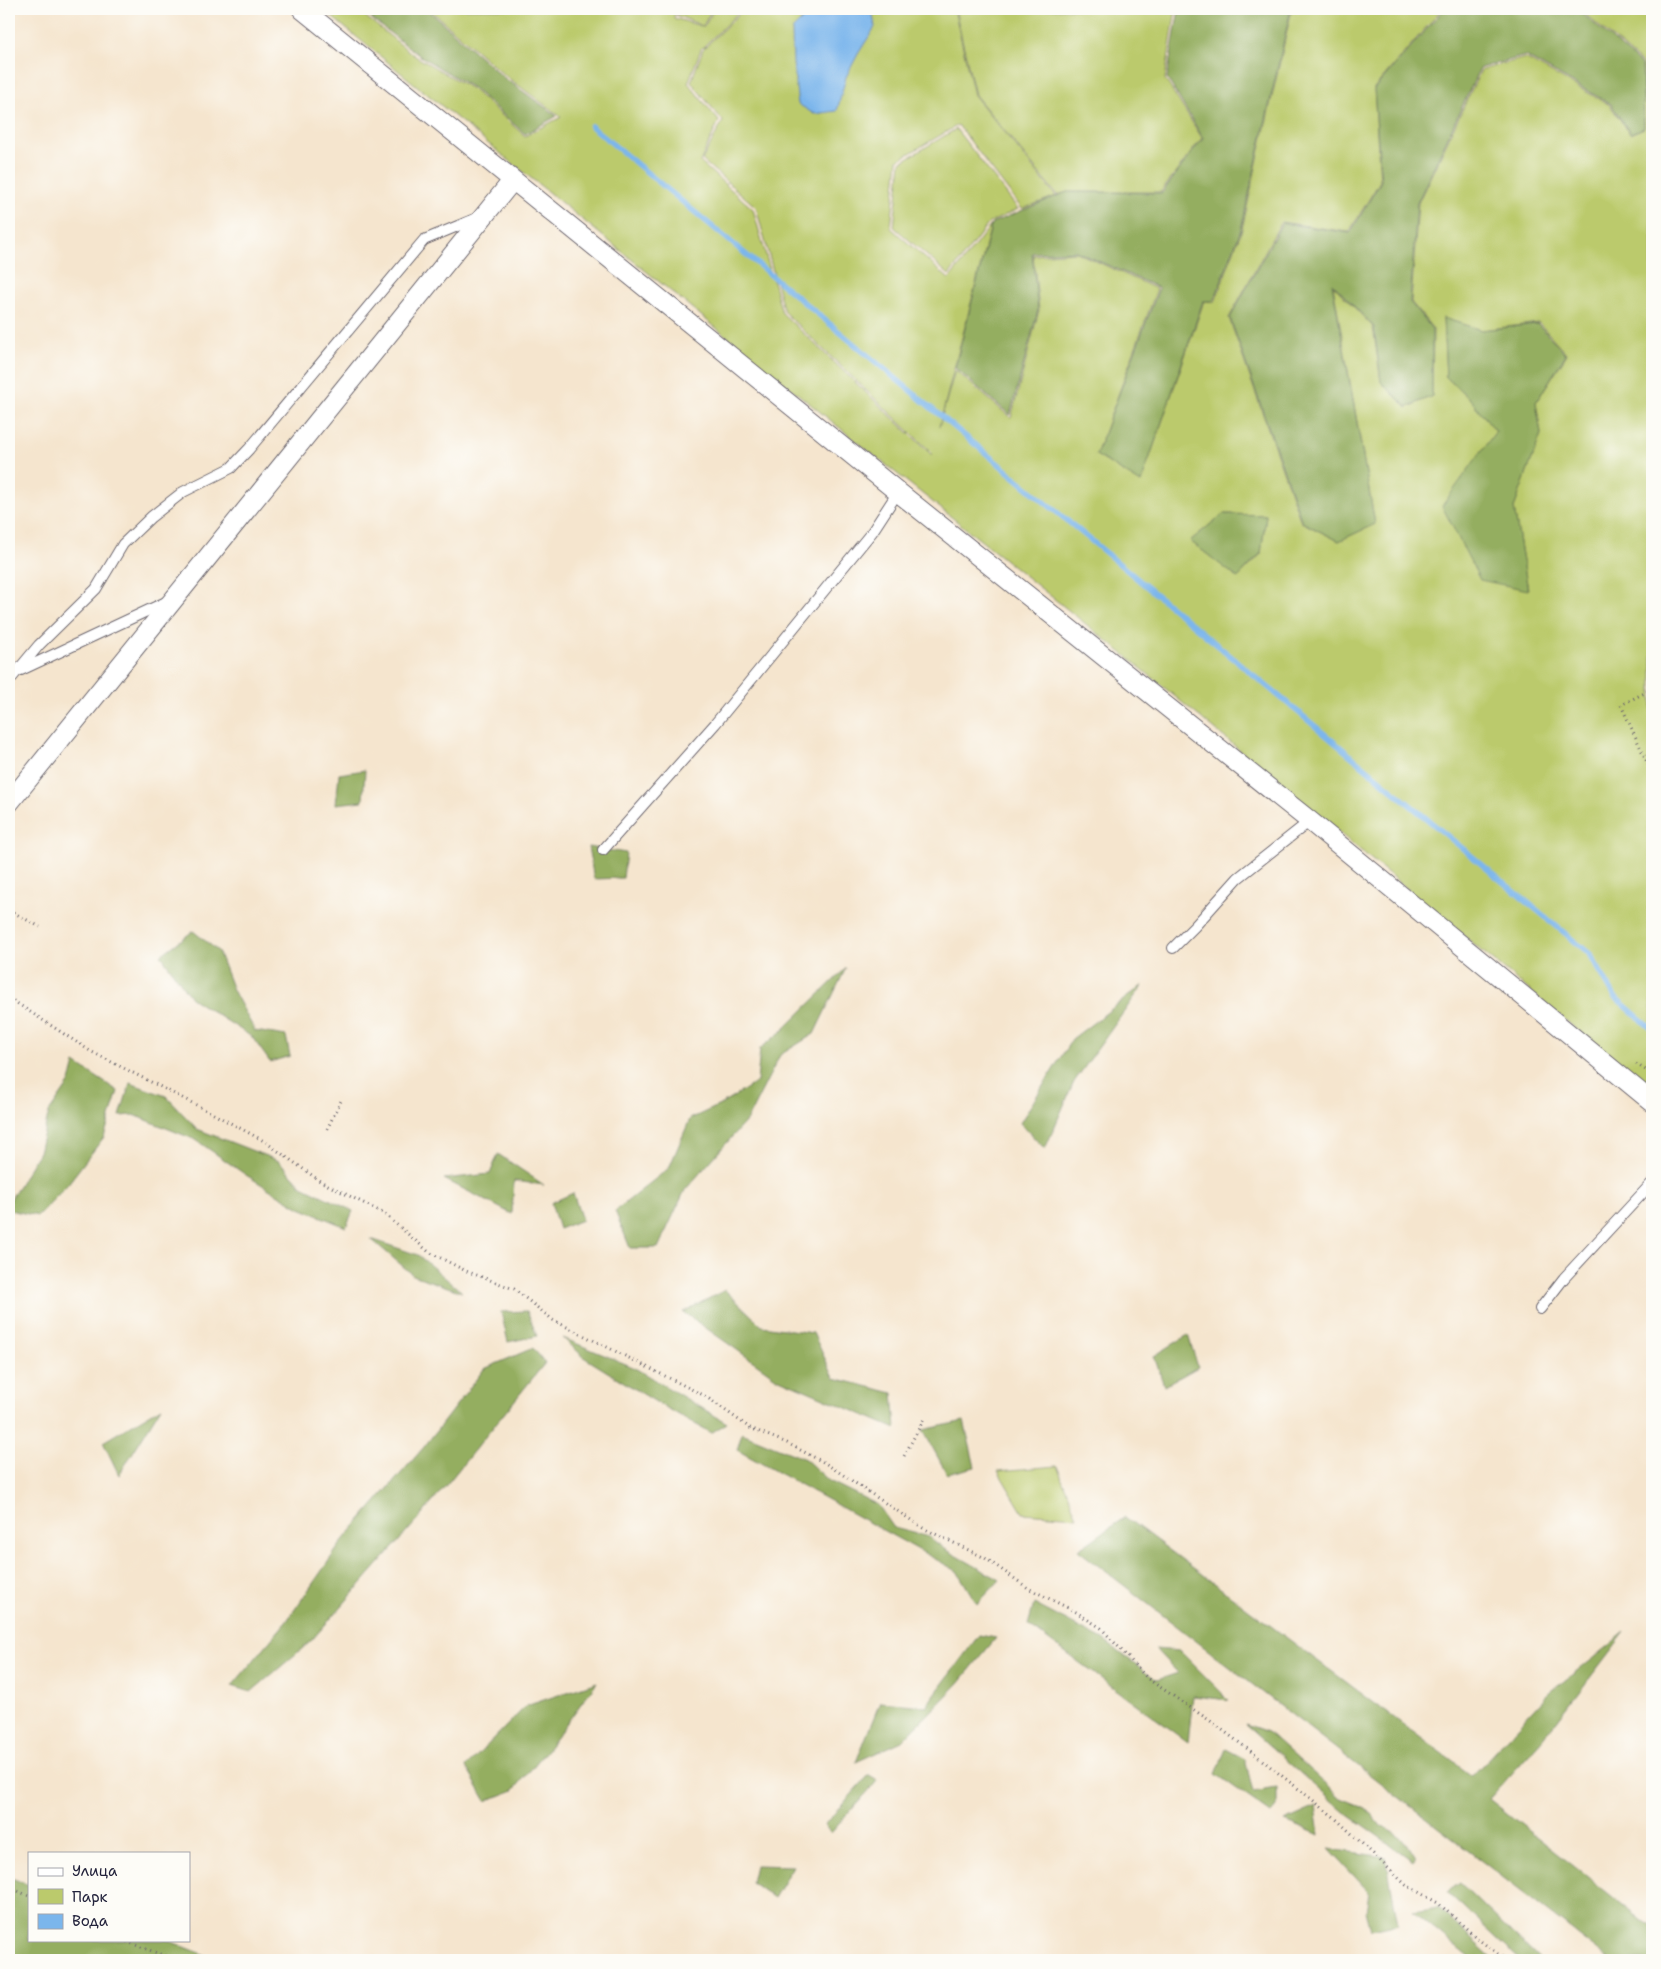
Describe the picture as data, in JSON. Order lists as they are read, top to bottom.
{
  "legend": ["Улица", "Парк", "Вода"]
}
